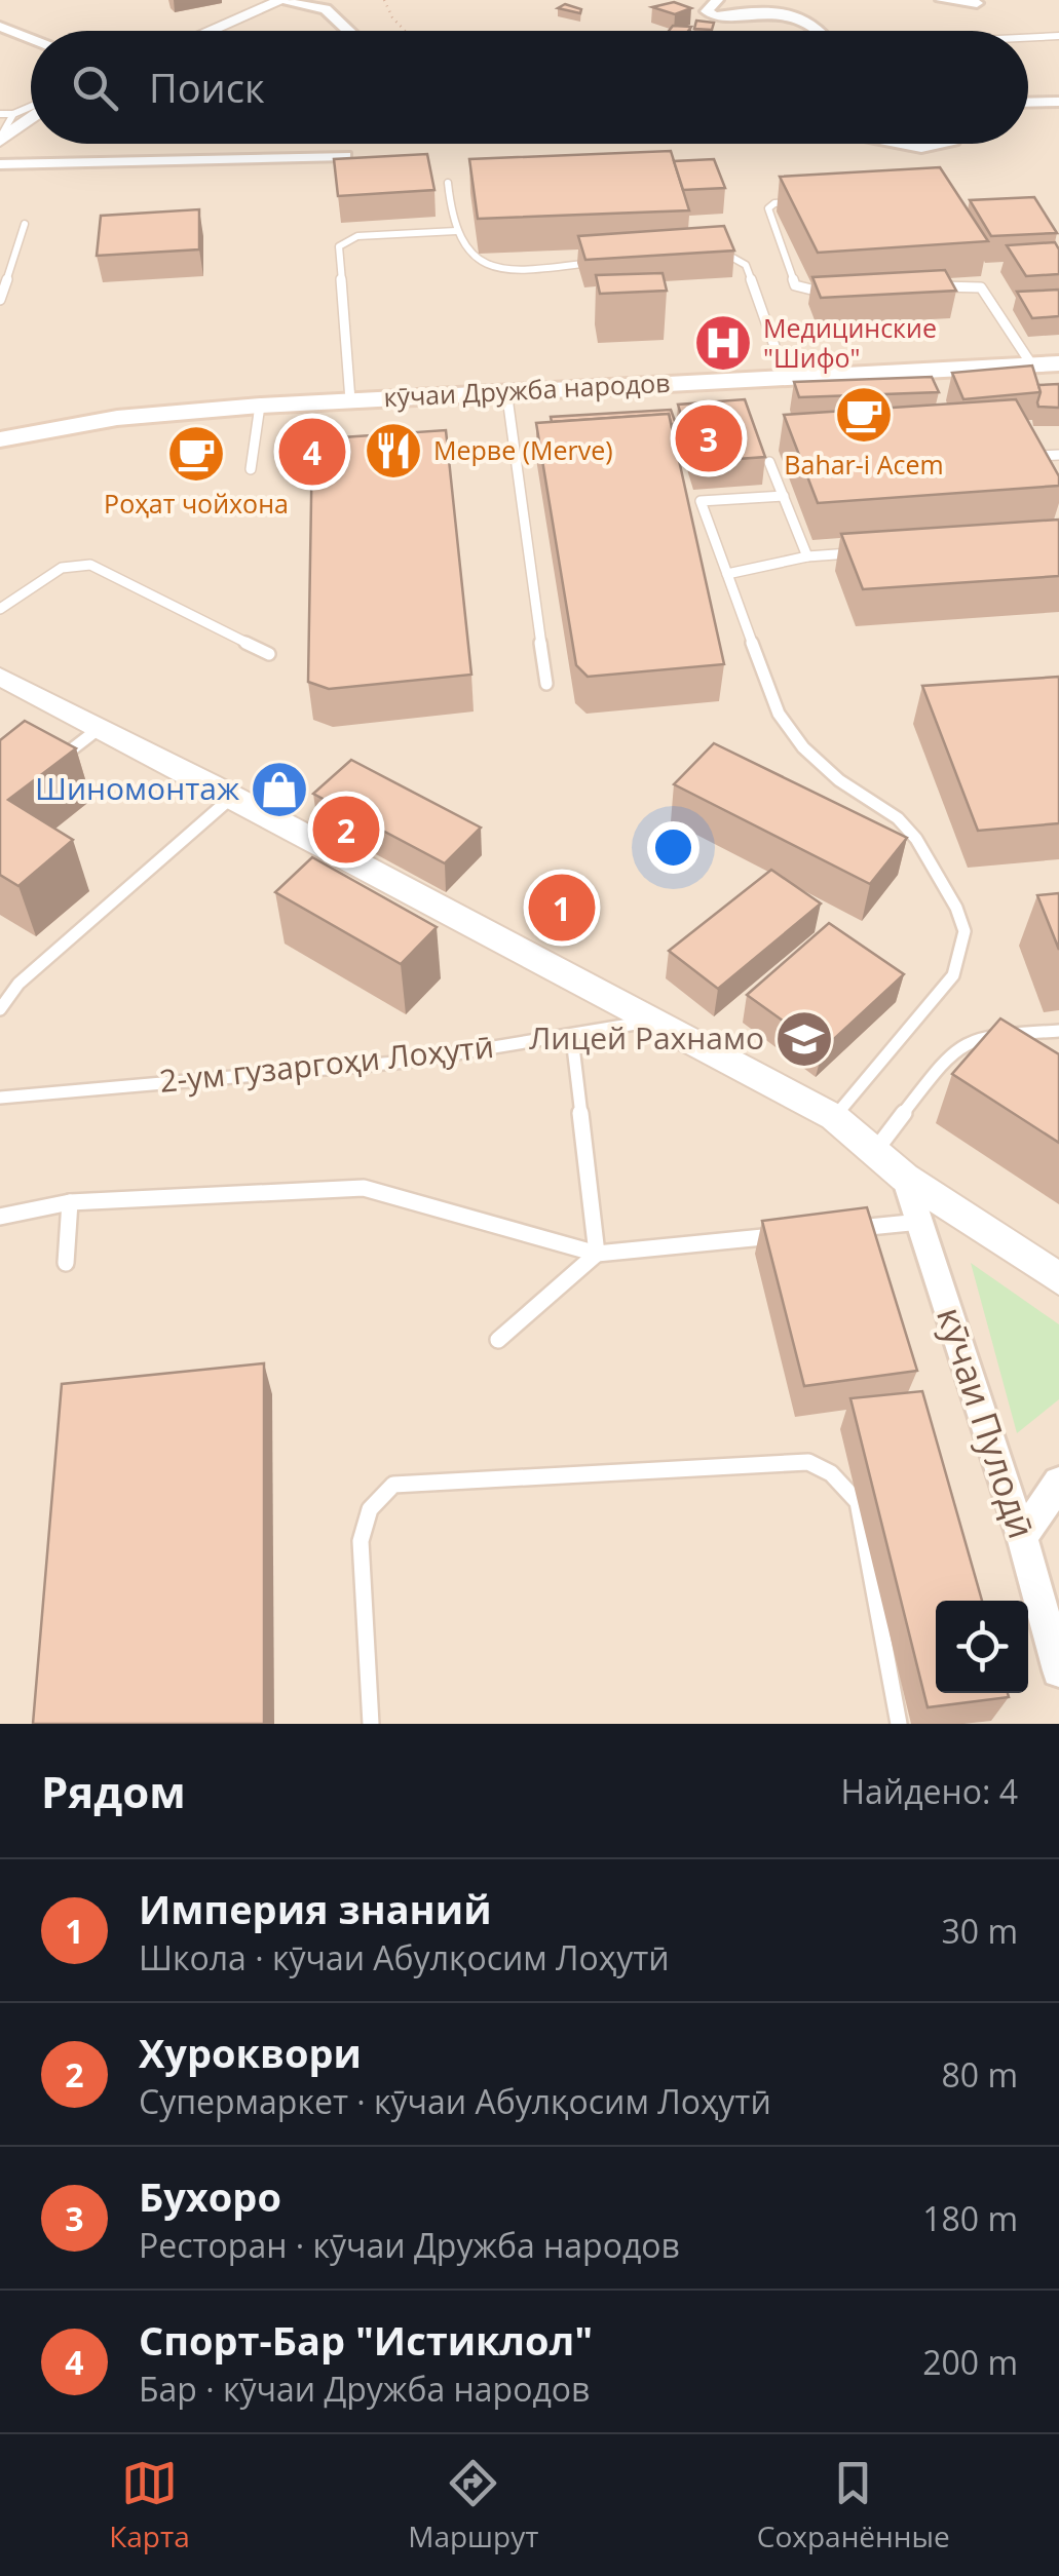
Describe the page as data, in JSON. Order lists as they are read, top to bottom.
{
  "streets": {
    "main road": ["кӯчаи Дружба народов"],
    "street": ["кӯчаи Пулодӣ"],
    "lane": ["2-ум гузаргоҳи Лоҳутӣ"]
  },
  "places": {
    "hospital": ["Медицинские \"Шифо\""],
    "cafe": ["Bahar-i Acem", "Роҳат чойхона"],
    "restaurant": ["Мерве (Merve)"],
    "shop": ["Шиномонтаж"],
    "school or university": ["Лицей Рахнамо"]
  },
  "page": {
    "search": "Поиск",
    "pins": [
      "3",
      "4",
      "2",
      "1"
    ],
    "heading": ["Рядом", "Найдено: 4"],
    "list": [
      {
        "mark": "1",
        "name": "Империя знаний",
        "note": "Школа · кӯчаи Абулқосим Лоҳутӣ",
        "value": "30 m"
      },
      {
        "mark": "2",
        "name": "Хуроквори",
        "note": "Супермаркет · кӯчаи Абулқосим Лоҳутӣ",
        "value": "80 m"
      },
      {
        "mark": "3",
        "name": "Бухоро",
        "note": "Ресторан · кӯчаи Дружба народов",
        "value": "180 m"
      },
      {
        "mark": "4",
        "name": "Спорт-Бар \"Истиклол\"",
        "note": "Бар · кӯчаи Дружба народов",
        "value": "200 m"
      }
    ],
    "nav": ["Карта", "Маршрут", "Сохранённые"]
  }
}
